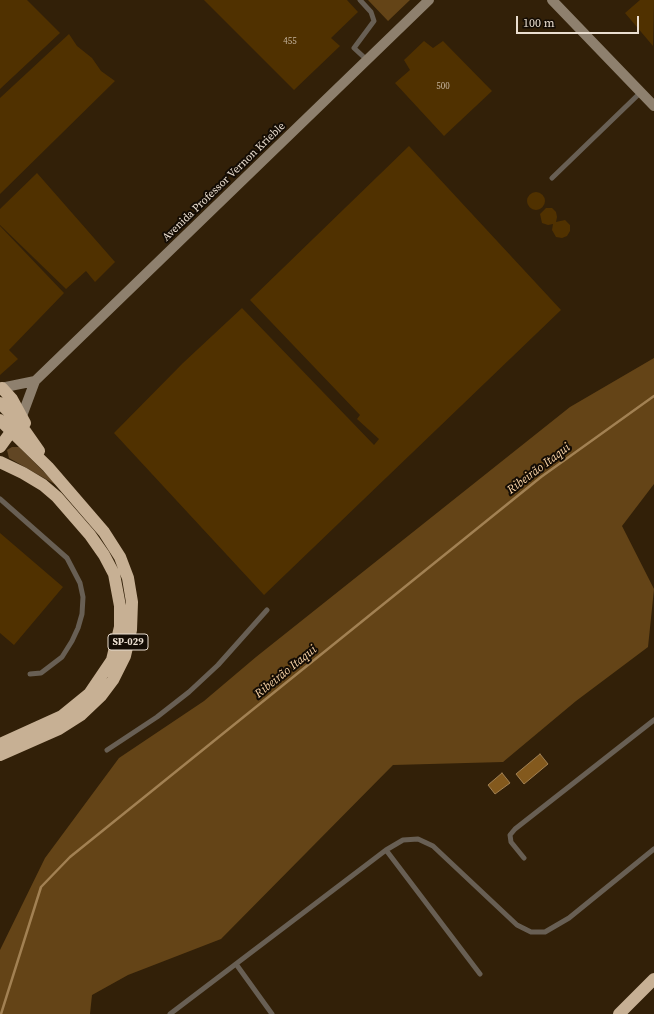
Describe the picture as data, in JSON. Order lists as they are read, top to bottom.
{
  "streets": {
    "highway": ["SP-029"],
    "street": ["Avenida Professor Vernon Krieble"]
  },
  "crossings": [
    ["Avenida Professor Vernon Krieble", "SP-029"]
  ],
  "water": ["Ribeirão Itaqui"],
  "house_numbers": ["455", "500"],
  "scale_bar": "100 m"
}
